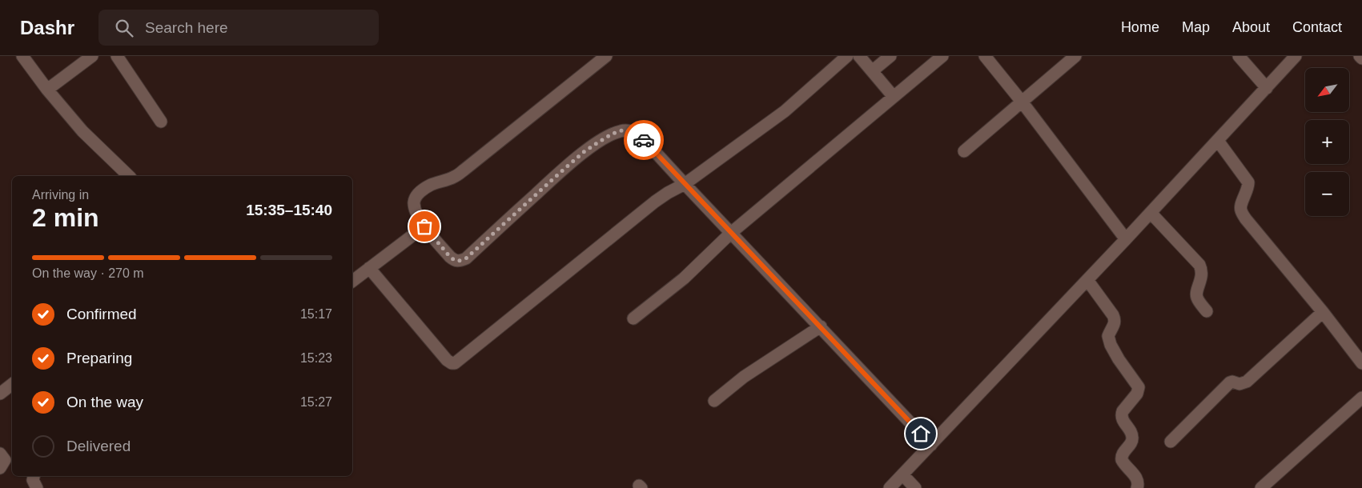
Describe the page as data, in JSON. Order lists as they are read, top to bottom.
{
  "north": "bottom left",
  "page": {
    "header": "Dashr",
    "search": "Search here",
    "nav": [
      "Home",
      "Map",
      "About",
      "Contact"
    ],
    "map_buttons": ["+", "−"],
    "heading": ["2 min", "Arriving in", "15:35–15:40"],
    "bar": "On the way · 270 m",
    "list": [
      ["Confirmed", "15:17"],
      ["Preparing", "15:23"],
      ["On the way", "15:27"],
      "Delivered"
    ]
  }
}
